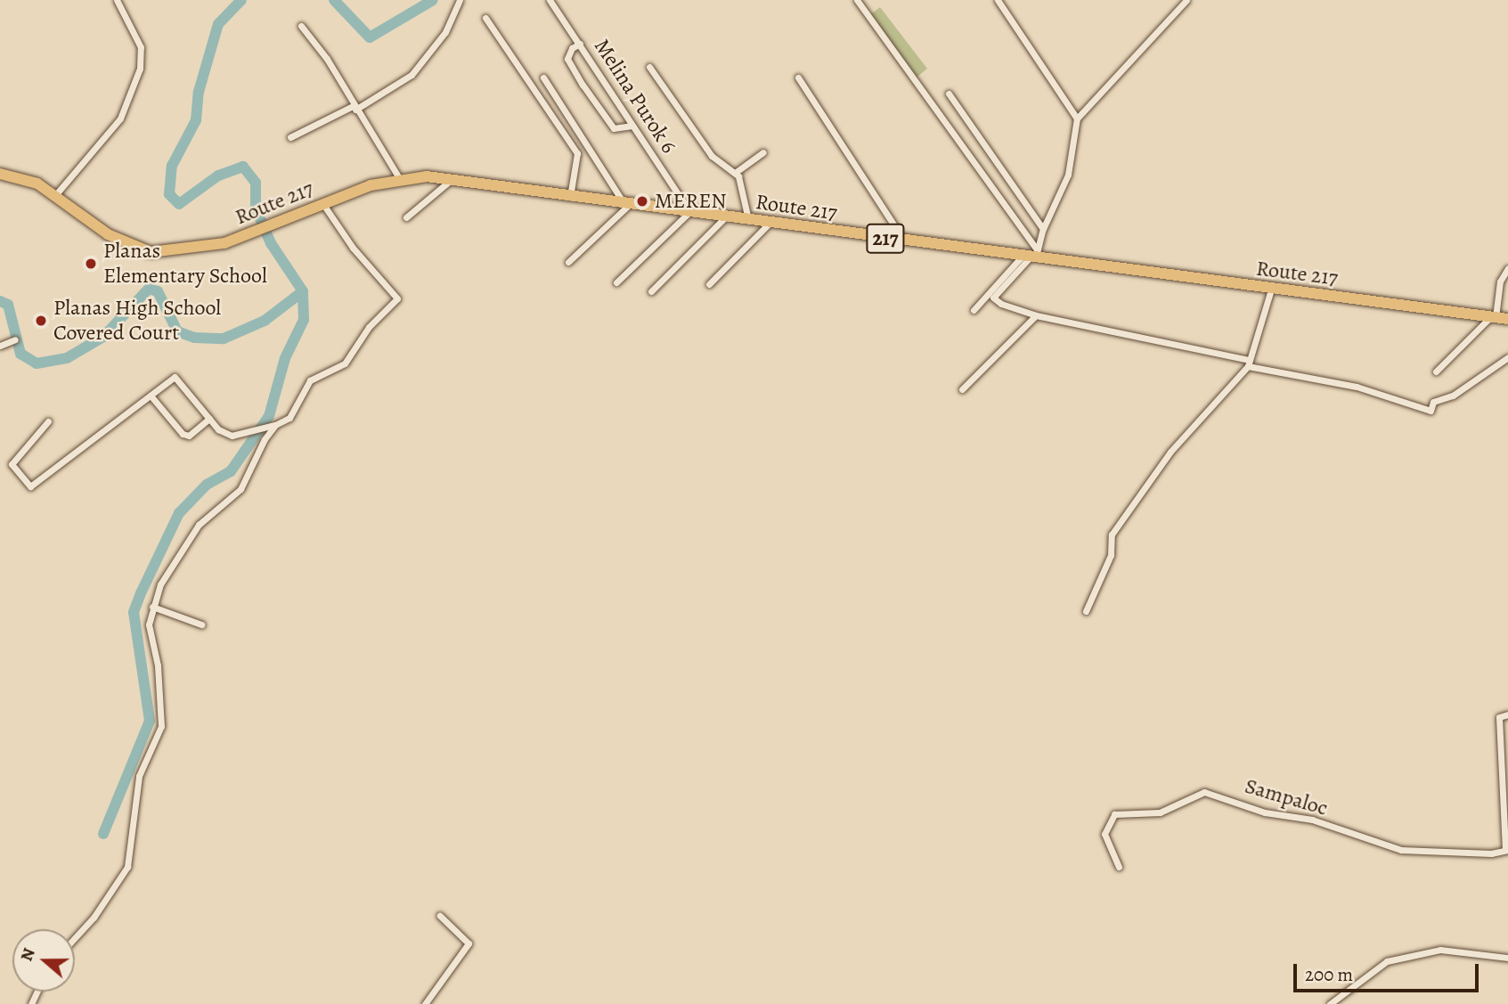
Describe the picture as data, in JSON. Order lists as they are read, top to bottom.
{
  "streets": {
    "main road": ["Route 217", "217"],
    "street": ["Melina Purok 6", "Sampaloc"]
  },
  "crossings": [
    ["Melina Purok 6", "Route 217"]
  ],
  "places": ["MEREN", "Planas Elementary School", "Planas High School Covered Court"],
  "scale_bar": "200 m",
  "north": "left"
}
